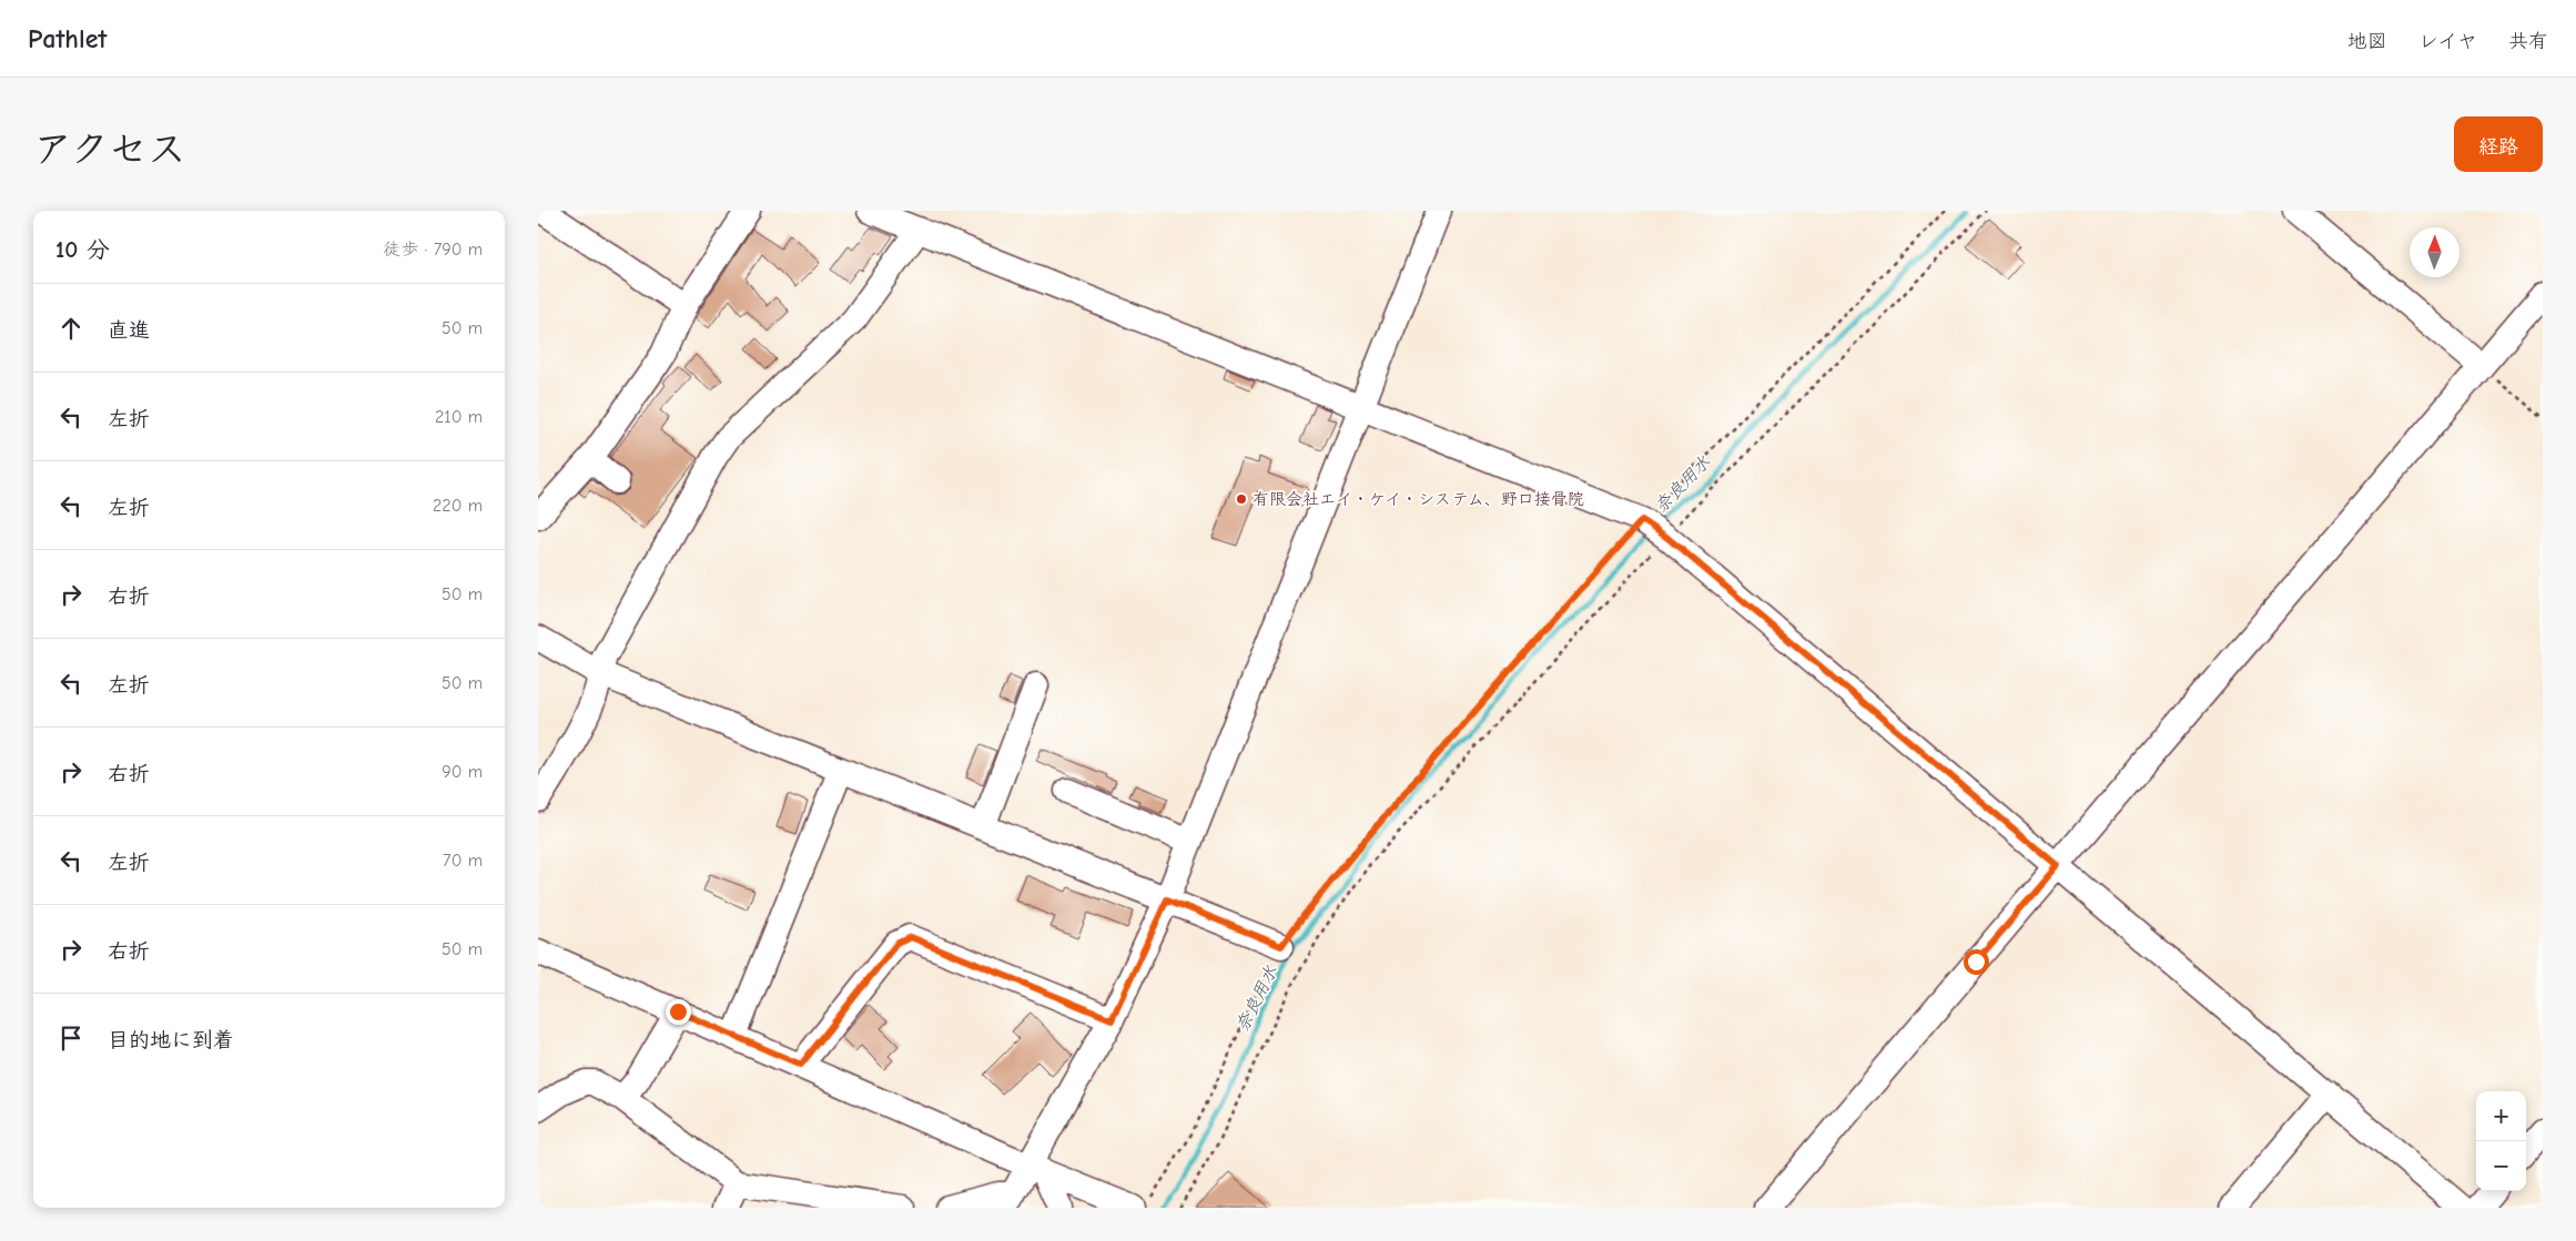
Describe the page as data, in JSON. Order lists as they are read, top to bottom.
{
  "water": ["奈良用水"],
  "places": ["有限会社エイ・ケイ・システム、野口接骨院"],
  "north": "top",
  "page": {
    "header": "Pathlet",
    "nav": ["地図", "レイヤ", "共有"],
    "title": "アクセス",
    "buttons": "経路",
    "heading": ["10 分", "徒歩 · 790 m"],
    "list": [
      ["直進", "50 m"],
      ["左折", "210 m"],
      ["左折", "220 m"],
      ["右折", "50 m"],
      ["左折", "50 m"],
      ["右折", "90 m"],
      ["左折", "70 m"],
      ["右折", "50 m"],
      "目的地に到着"
    ],
    "map_buttons": ["+", "−"]
  }
}
